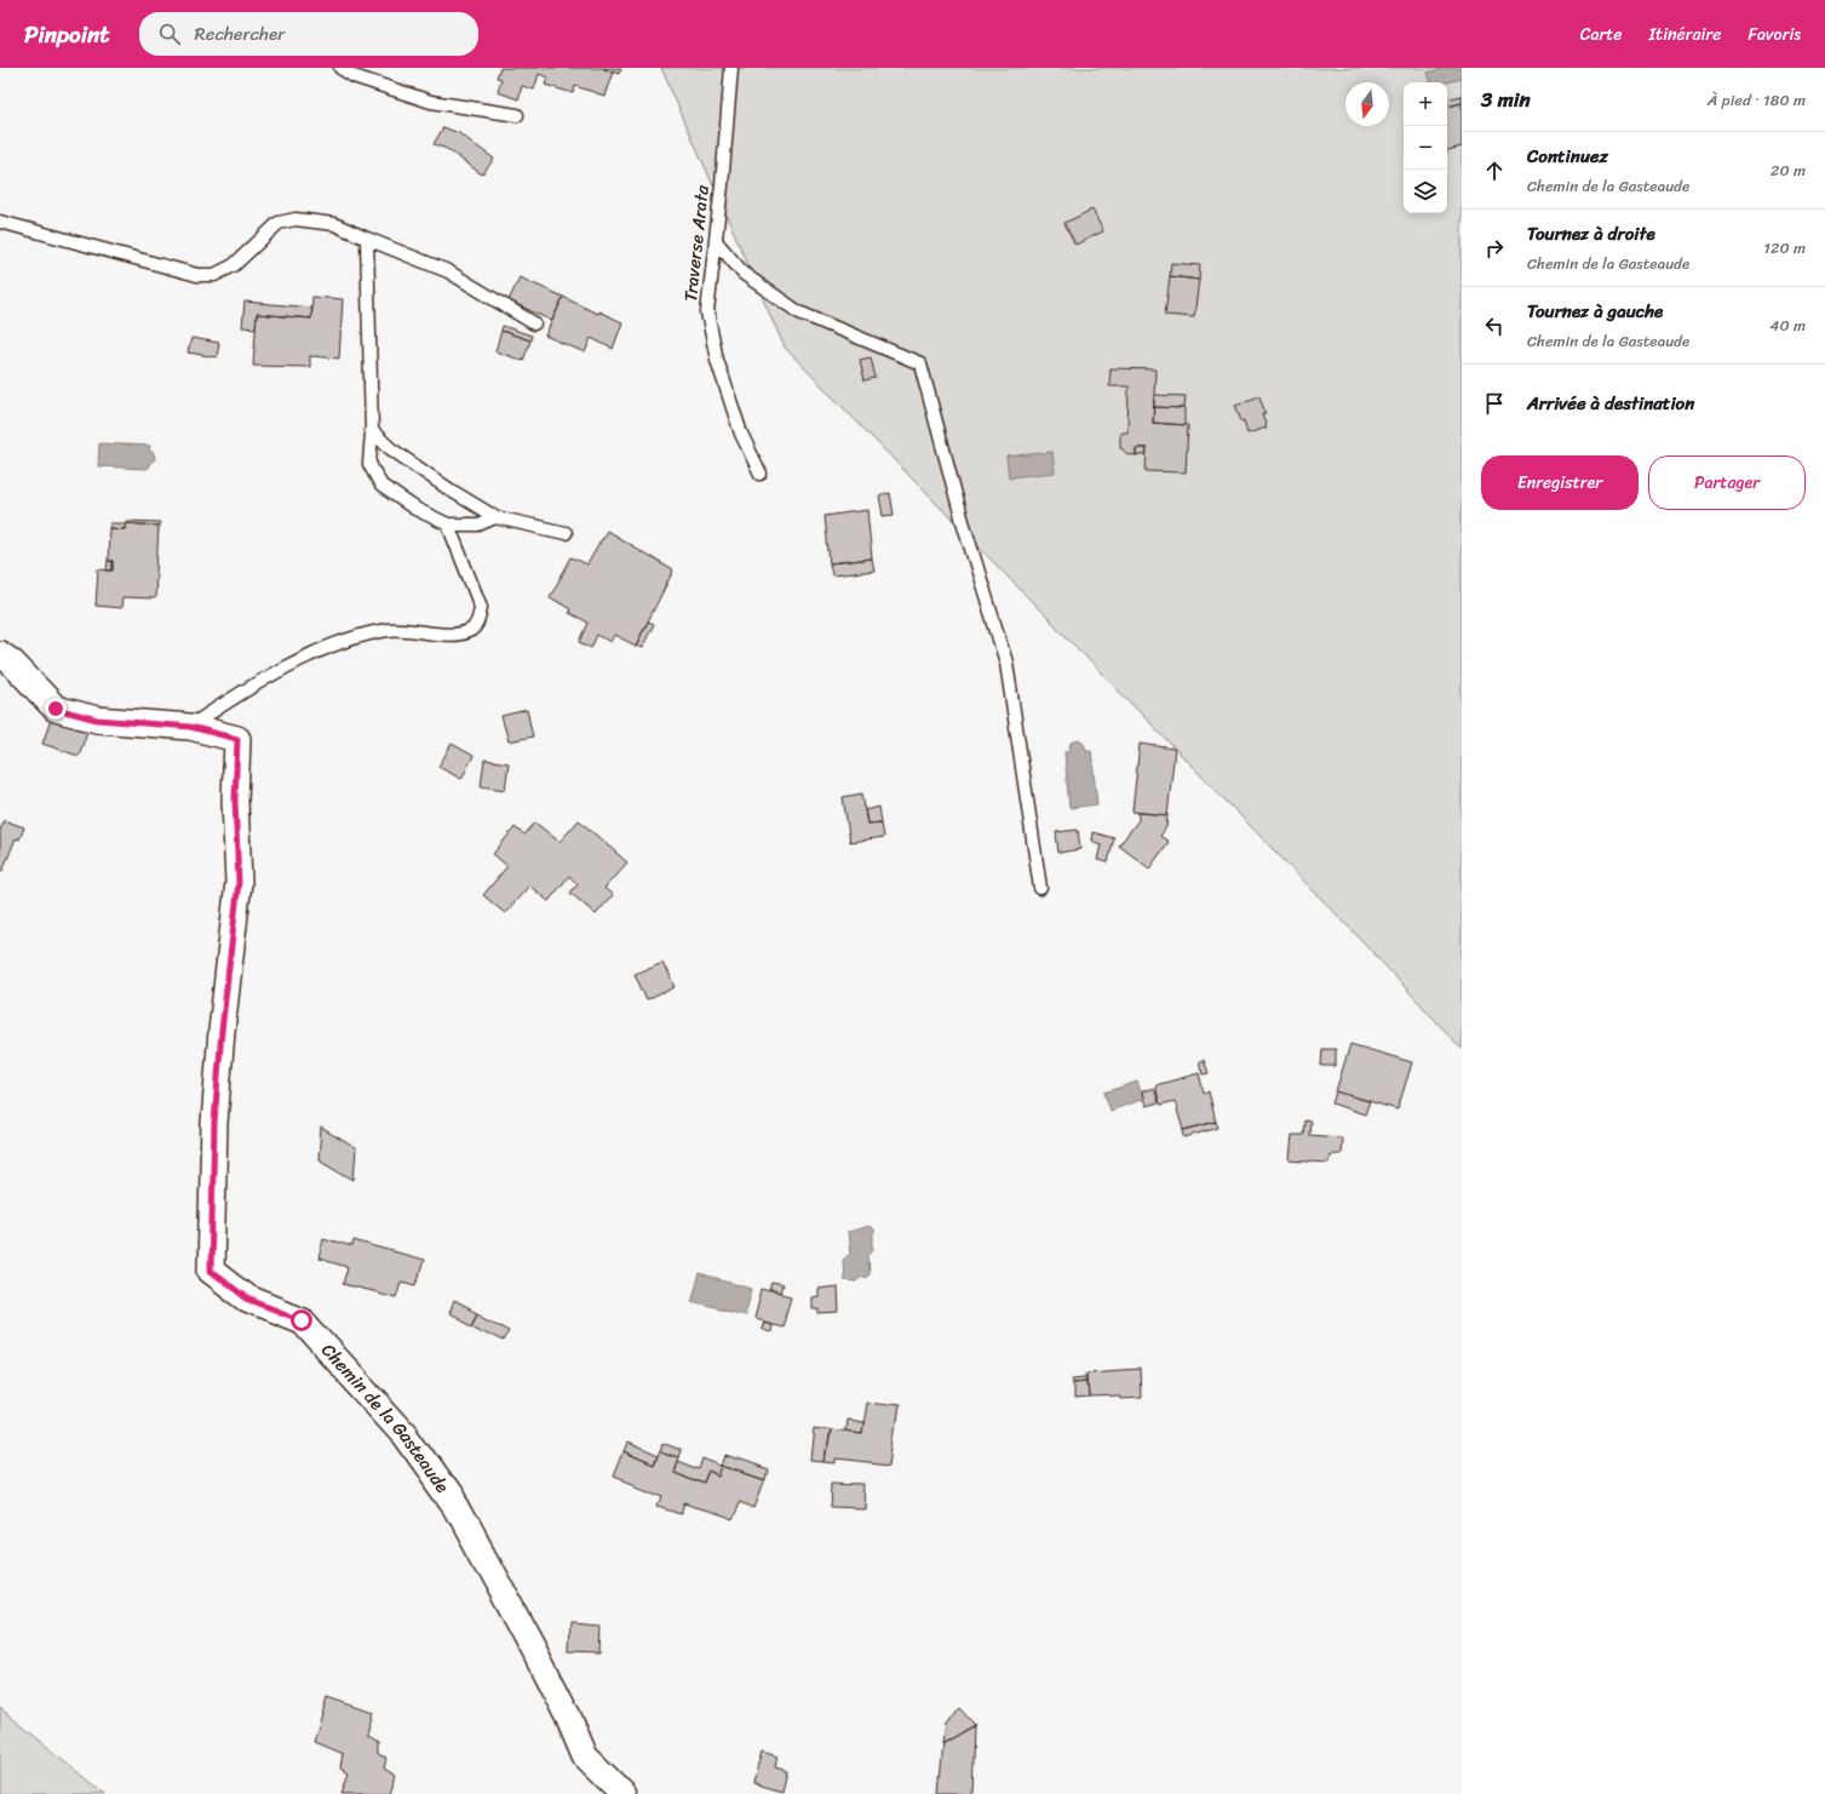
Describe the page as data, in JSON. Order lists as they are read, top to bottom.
{
  "streets": {
    "street": ["Chemin de la Gasteaude"],
    "lane": ["Traverse Arata"]
  },
  "north": "bottom",
  "page": {
    "header": "Pinpoint",
    "search": "Rechercher",
    "nav": ["Carte", "Itinéraire", "Favoris"],
    "heading": ["3 min", "À pied · 180 m"],
    "map_buttons": ["+", "−"],
    "list": [
      ["Continuez", "Chemin de la Gasteaude", "20 m"],
      ["Tournez à droite", "Chemin de la Gasteaude", "120 m"],
      ["Tournez à gauche", "Chemin de la Gasteaude", "40 m"],
      "Arrivée à destination"
    ],
    "buttons": ["Enregistrer", "Partager"]
  }
}
